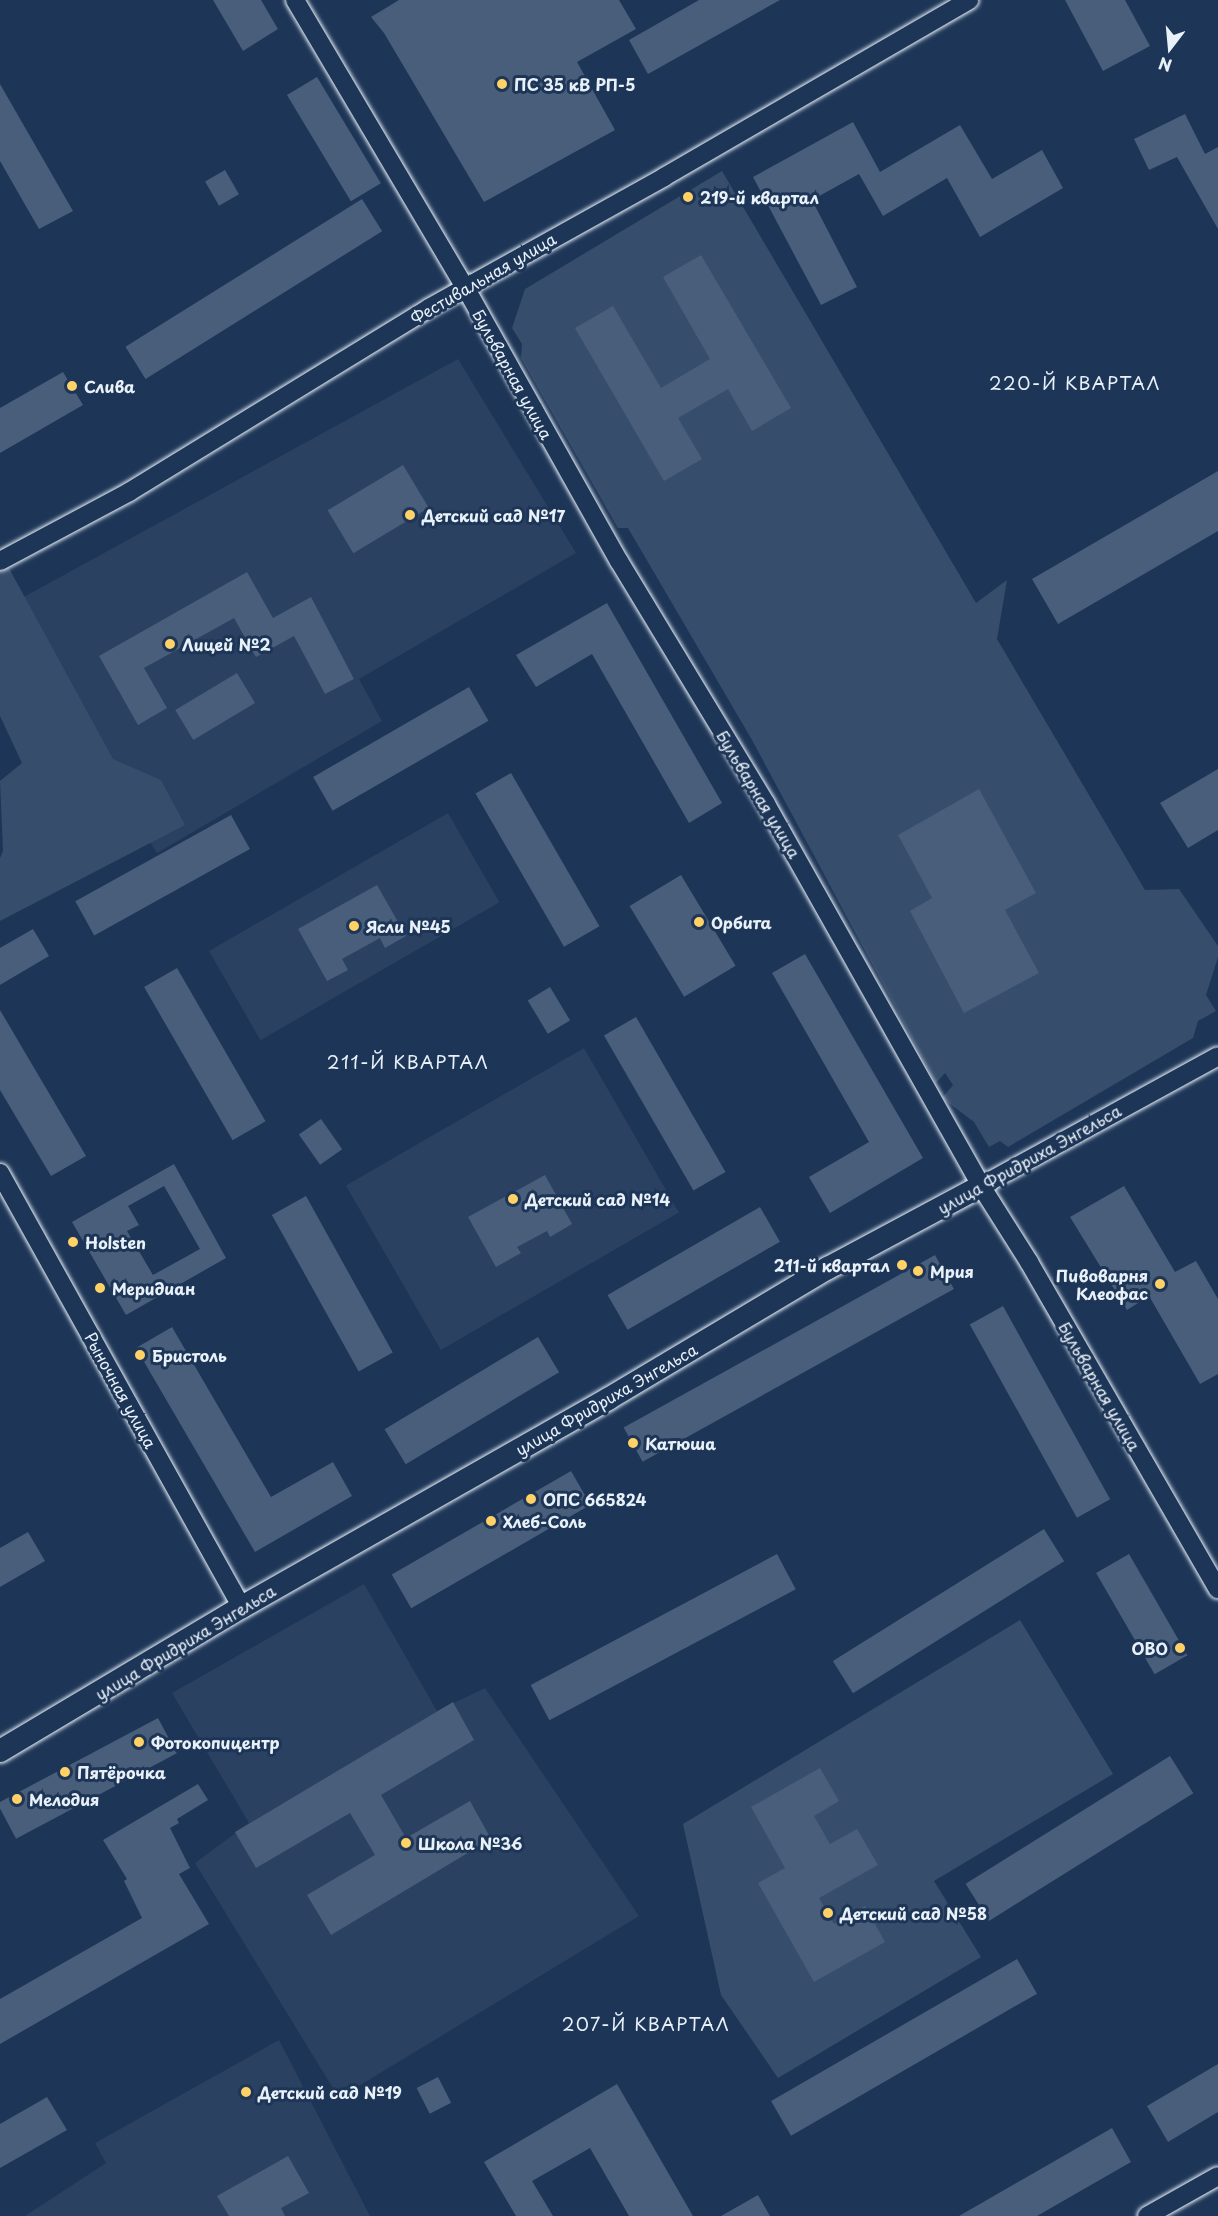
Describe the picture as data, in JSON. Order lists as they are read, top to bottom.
{
  "streets": {
    "street": [
      "Фестивальная улица",
      "Бульварная улица",
      "улица Фридриха Энгельса",
      "Рыночная улица"
    ]
  },
  "crossings": [
    ["Фестивальная улица", "Бульварная улица"],
    ["Бульварная улица", "улица Фридриха Энгельса"],
    ["улица Фридриха Энгельса", "Рыночная улица"]
  ],
  "districts": ["220-Й КВАРТАЛ", "211-Й КВАРТАЛ", "207-Й КВАРТАЛ"],
  "places": [
    "ПС 35 кВ РП-5",
    "219-й квартал",
    "Слива",
    "Детский сад №17",
    "Лицей №2",
    "Орбита",
    "Ясли №45",
    "Детский сад №14",
    "Holsten",
    "211-й квартал",
    "Мрия",
    "Пивоварня Клеофас",
    "Меридиан",
    "Бристоль",
    "Катюша",
    "ОПС 665824",
    "Хлеб-Соль",
    "ОВО",
    "Фотокопицентр",
    "Пятёрочка",
    "Мелодия",
    "Школа №36",
    "Детский сад №58",
    "Детский сад №19"
  ],
  "north": "bottom"
}
